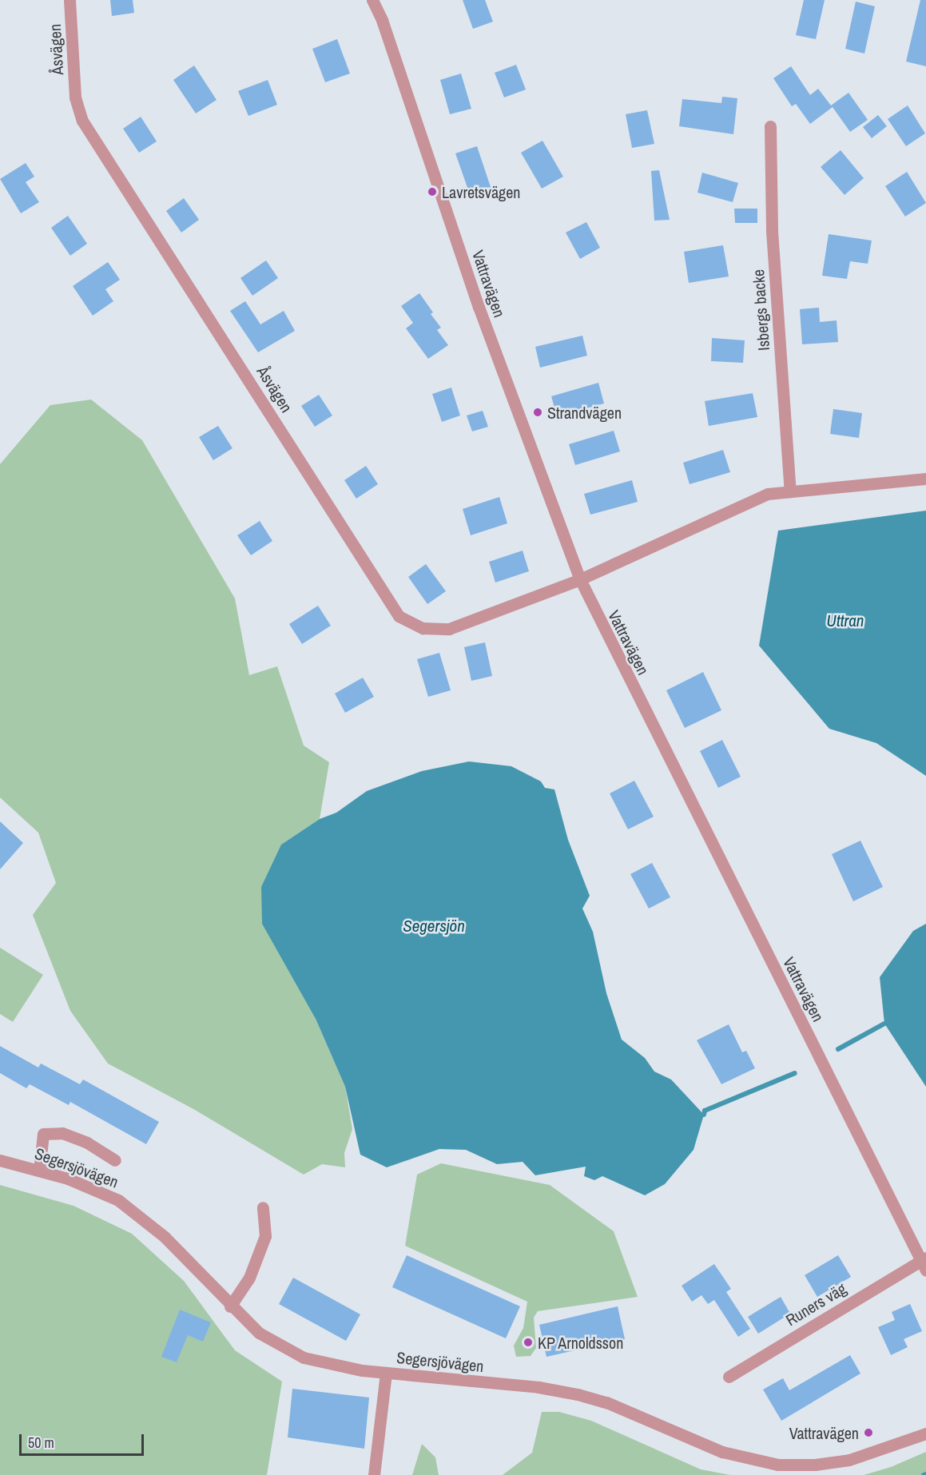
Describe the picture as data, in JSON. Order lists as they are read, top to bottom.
{
  "streets": {
    "street": [
      "Åsvägen",
      "Vattravägen",
      "Isbergs backe",
      "Segersjövägen",
      "Runers väg"
    ]
  },
  "crossings": [
    ["Åsvägen", "Vattravägen"],
    ["Vattravägen", "Runers väg"]
  ],
  "water": ["Uttran", "Segersjön"],
  "places": [
    "Lavretsvägen",
    "Strandvägen",
    "KP Arnoldsson",
    "Vattravägen"
  ],
  "scale_bar": "50 m"
}
